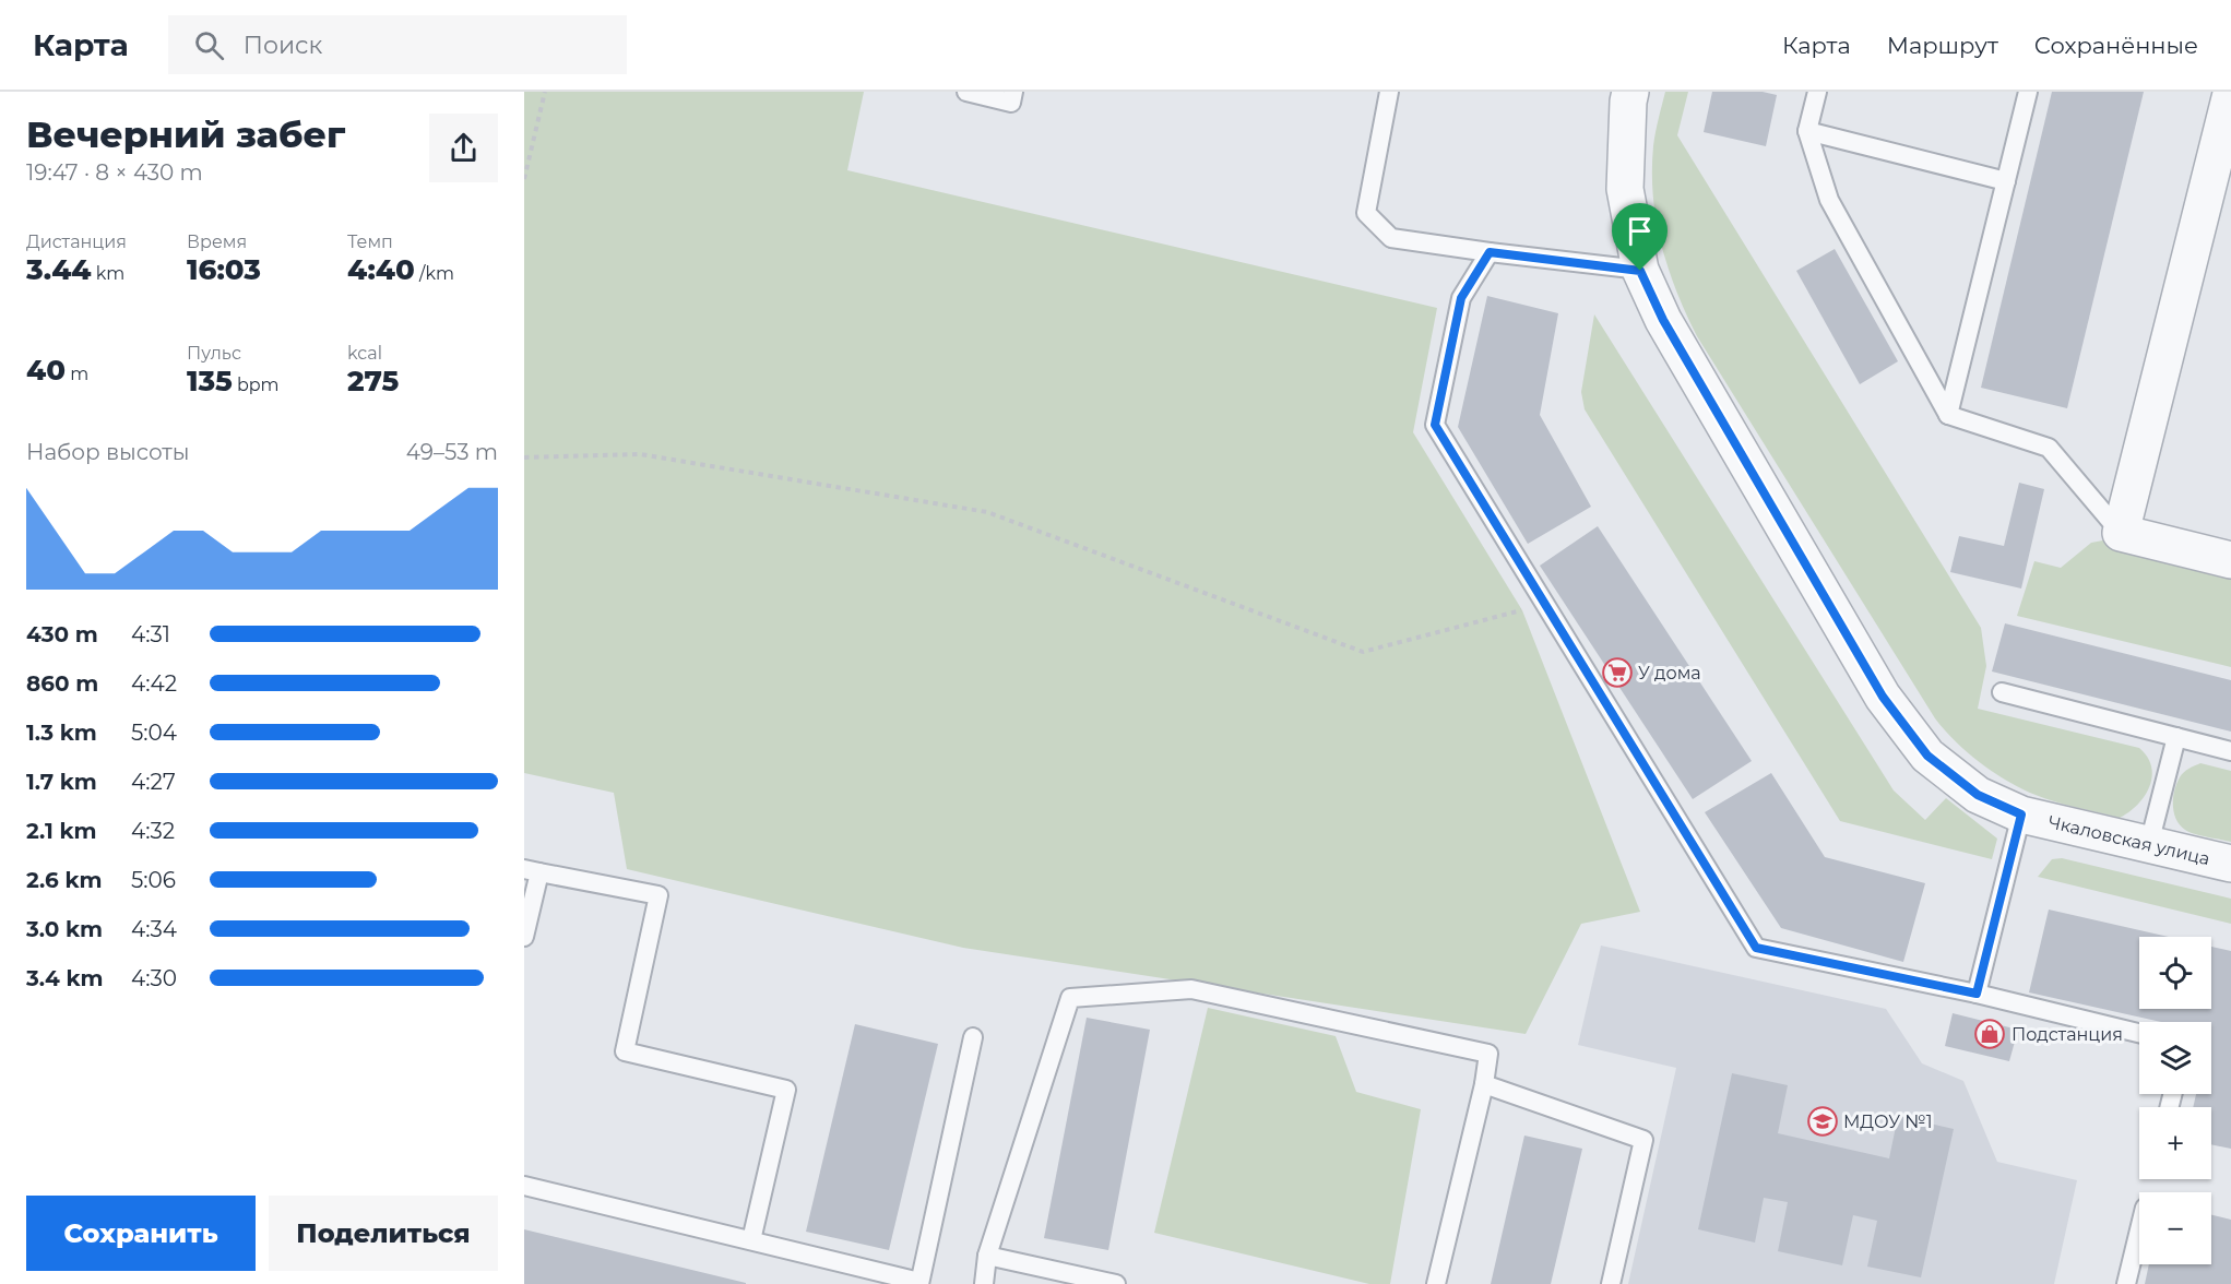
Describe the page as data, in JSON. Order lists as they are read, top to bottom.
{
  "streets": {
    "street": ["Чкаловская улица"]
  },
  "places": {
    "supermarket": ["У дома"],
    "shop": ["Подстанция"],
    "school or university": ["МДОУ №1"]
  },
  "page": {
    "header": "Карта",
    "search": "Поиск",
    "nav": ["Карта", "Маршрут", "Сохранённые"],
    "heading": ["Вечерний забег", "19:47 · 8 × 430 m"],
    "stats": [
      ["Дистанция", "3.44 km"],
      ["Время", "16:03"],
      ["Темп", "4:40 /km"],
      ["40 m"],
      ["Пульс", "135 bpm"],
      ["kcal", "275"]
    ],
    "chart": ["Набор высоты", "49–53 m"],
    "list": [
      {
        "name": "430 m",
        "note": "4:31"
      },
      {
        "name": "860 m",
        "note": "4:42"
      },
      {
        "name": "1.3 km",
        "note": "5:04"
      },
      {
        "name": "1.7 km",
        "note": "4:27"
      },
      {
        "name": "2.1 km",
        "note": "4:32"
      },
      {
        "name": "2.6 km",
        "note": "5:06"
      },
      {
        "name": "3.0 km",
        "note": "4:34"
      },
      {
        "name": "3.4 km",
        "note": "4:30"
      }
    ],
    "map_buttons": ["+", "−"],
    "buttons": ["Сохранить", "Поделиться"]
  }
}
